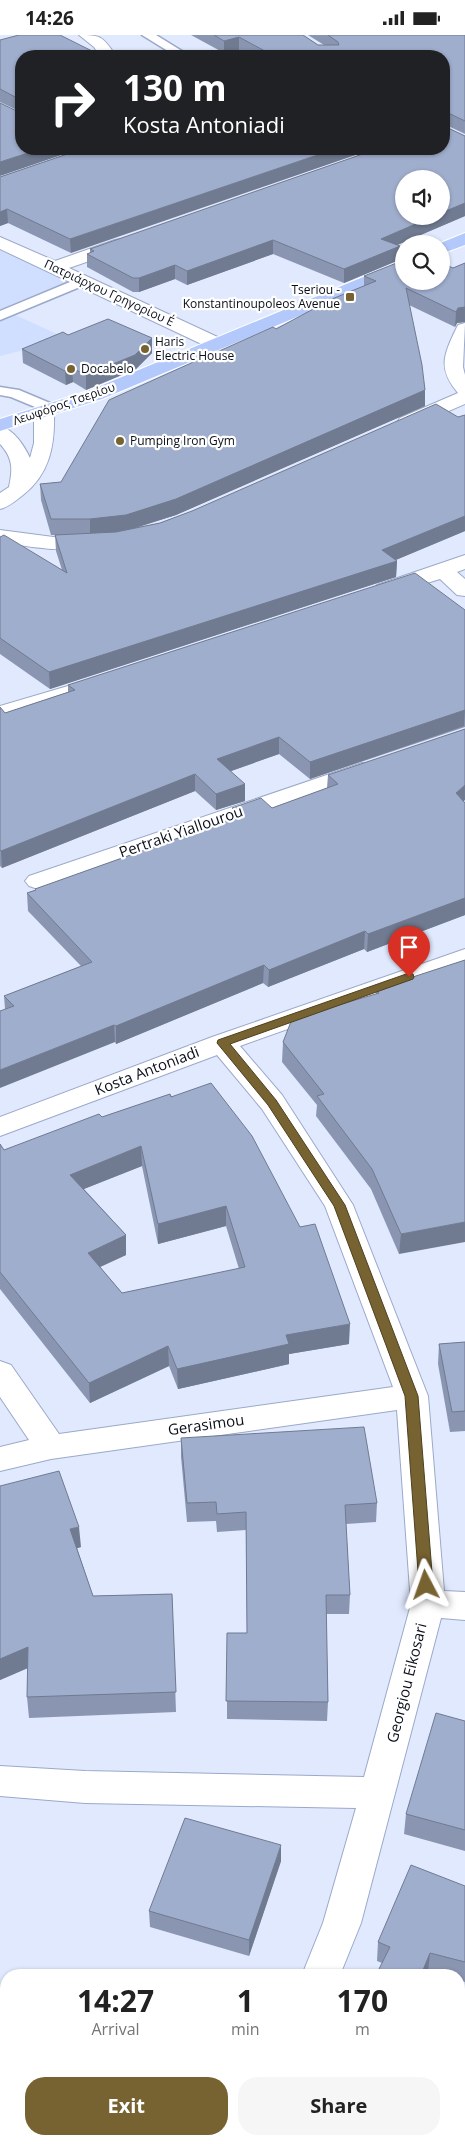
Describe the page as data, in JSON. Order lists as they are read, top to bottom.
{
  "streets": {
    "main road": ["Λεωφόρος Τσερίου"],
    "street": [
      "Πατριάρχου Γρηγορίου Ε΄",
      "Pertraki Yiallourou",
      "Kosta Antoniadi",
      "Gerasimou",
      "Georgiou Eikosari"
    ]
  },
  "crossings": [
    ["Πατριάρχου Γρηγορίου Ε΄", "Λεωφόρος Τσερίου"],
    ["Kosta Antoniadi", "Georgiou Eikosari"],
    ["Gerasimou", "Georgiou Eikosari"]
  ],
  "places": {
    "transit": ["Tseriou - Konstantinoupoleos Avenue"],
    "other": ["Haris Electric House", "Docabelo", "Pumping Iron Gym"]
  },
  "page": {
    "status": "14:26",
    "turn": ["130 m", "Kosta Antoniadi"],
    "eta": [
      "14:27",
      "Arrival",
      "1",
      "min",
      "170",
      "m"
    ],
    "buttons": ["Exit", "Share"]
  }
}
